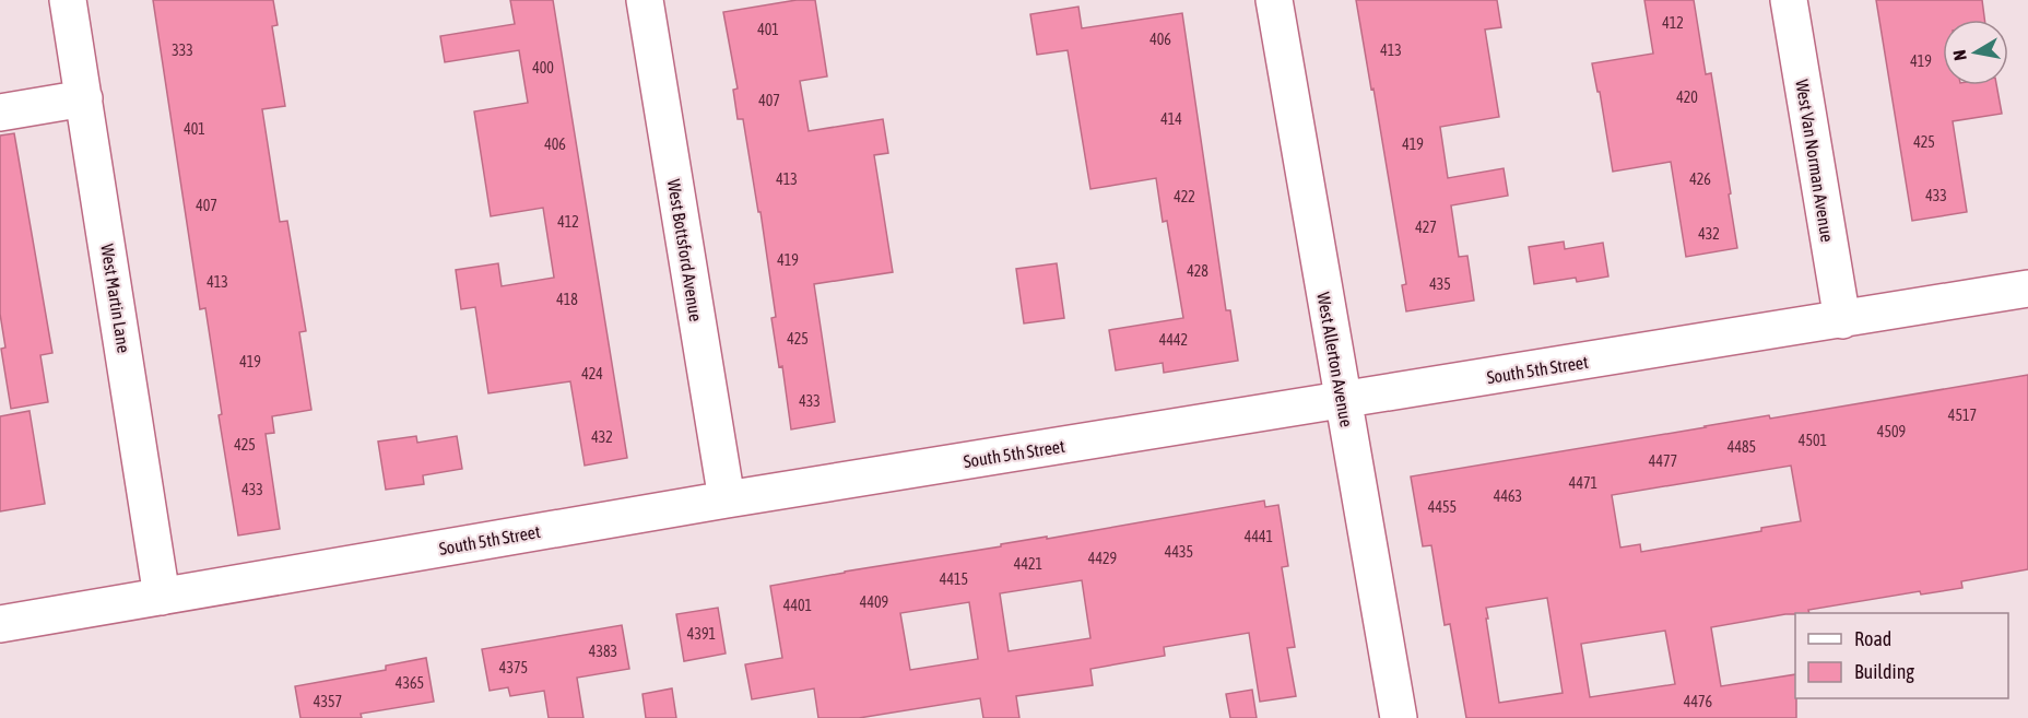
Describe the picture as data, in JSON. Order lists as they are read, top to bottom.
{
  "streets": {
    "street": [
      "West Van Norman Avenue",
      "West Bottsford Avenue",
      "West Martin Lane",
      "West Allerton Avenue",
      "South 5th Street"
    ]
  },
  "crossings": [
    ["West Van Norman Avenue", "South 5th Street"],
    ["West Bottsford Avenue", "South 5th Street"],
    ["West Martin Lane", "South 5th Street"],
    ["West Allerton Avenue", "South 5th Street"]
  ],
  "house_numbers": [
    "412",
    "401",
    "406",
    "333",
    "413",
    "419",
    "400",
    "420",
    "407",
    "414",
    "401",
    "425",
    "406",
    "419",
    "413",
    "426",
    "433",
    "422",
    "407",
    "412",
    "427",
    "432",
    "419",
    "428",
    "413",
    "435",
    "418",
    "425",
    "4442",
    "419",
    "424",
    "433",
    "4517",
    "4509",
    "432",
    "4501",
    "425",
    "4485",
    "4477",
    "4471",
    "433",
    "4463",
    "4455",
    "4441",
    "4435",
    "4429",
    "4421",
    "4415",
    "4409",
    "4401",
    "4391",
    "4383",
    "4375",
    "4365",
    "4357",
    "4476"
  ],
  "legend": ["Road", "Building"],
  "north": "left"
}
